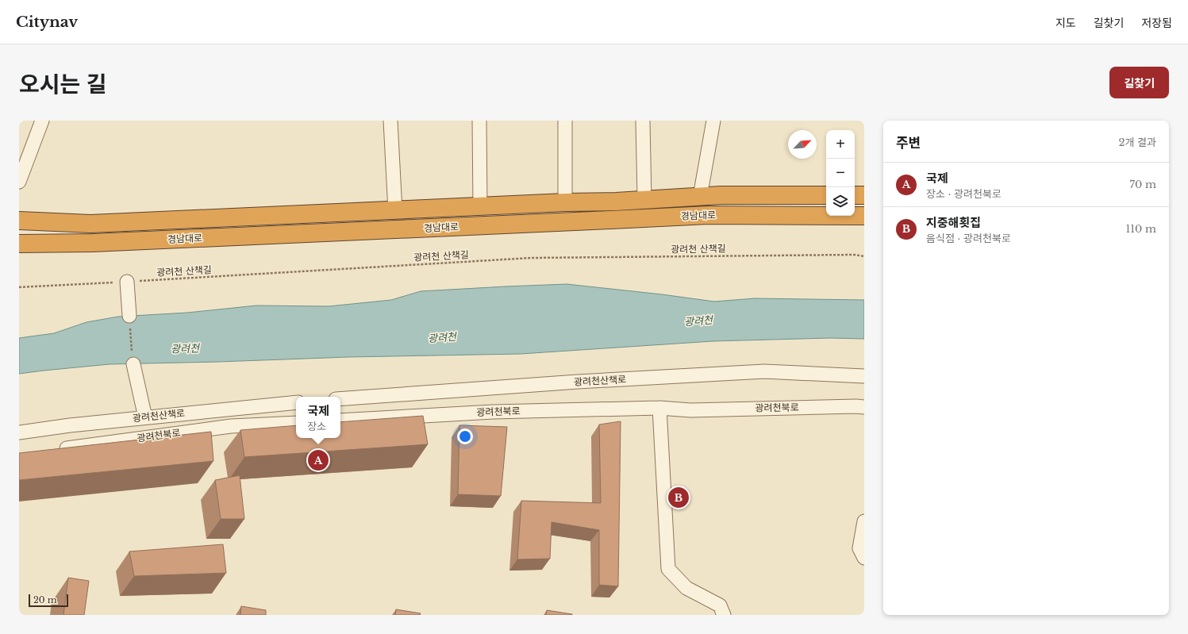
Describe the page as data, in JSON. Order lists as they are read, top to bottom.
{
  "streets": {
    "highway": ["경남대로"],
    "street": ["광려천산책로", "광려천북로"],
    "path": ["광려천 산책길"]
  },
  "water": ["광려천"],
  "scale_bar": "20 m",
  "north": "top right",
  "page": {
    "header": "Citynav",
    "nav": ["지도", "길찾기", "저장됨"],
    "title": "오시는 길",
    "buttons": "길찾기",
    "heading": ["주변", "2개 결과"],
    "map_buttons": ["+", "−"],
    "list": [
      {
        "mark": "A",
        "name": "국제",
        "note": "장소 · 광려천북로",
        "value": "70 m"
      },
      {
        "mark": "B",
        "name": "지중해횟집",
        "note": "음식점 · 광려천북로",
        "value": "110 m"
      }
    ],
    "popup": ["국제", "장소"],
    "pins": ["A", "B"],
    "scale": "20 m"
  }
}
